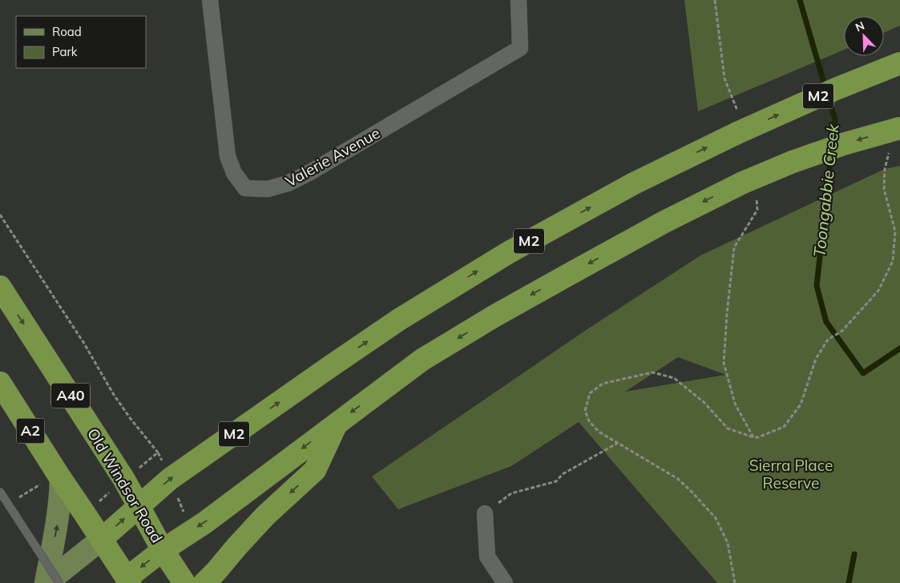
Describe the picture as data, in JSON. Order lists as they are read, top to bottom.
{
  "streets": {
    "highway": [
      "M2",
      "A40",
      "A2",
      "Old Windsor Road"
    ],
    "street": ["Valerie Avenue"]
  },
  "crossings": [
    ["M2", "Old Windsor Road"]
  ],
  "water": ["Toongabbie Creek"],
  "parks": ["Sierra Place Reserve"],
  "legend": ["Road", "Park"],
  "north": "top left"
}
